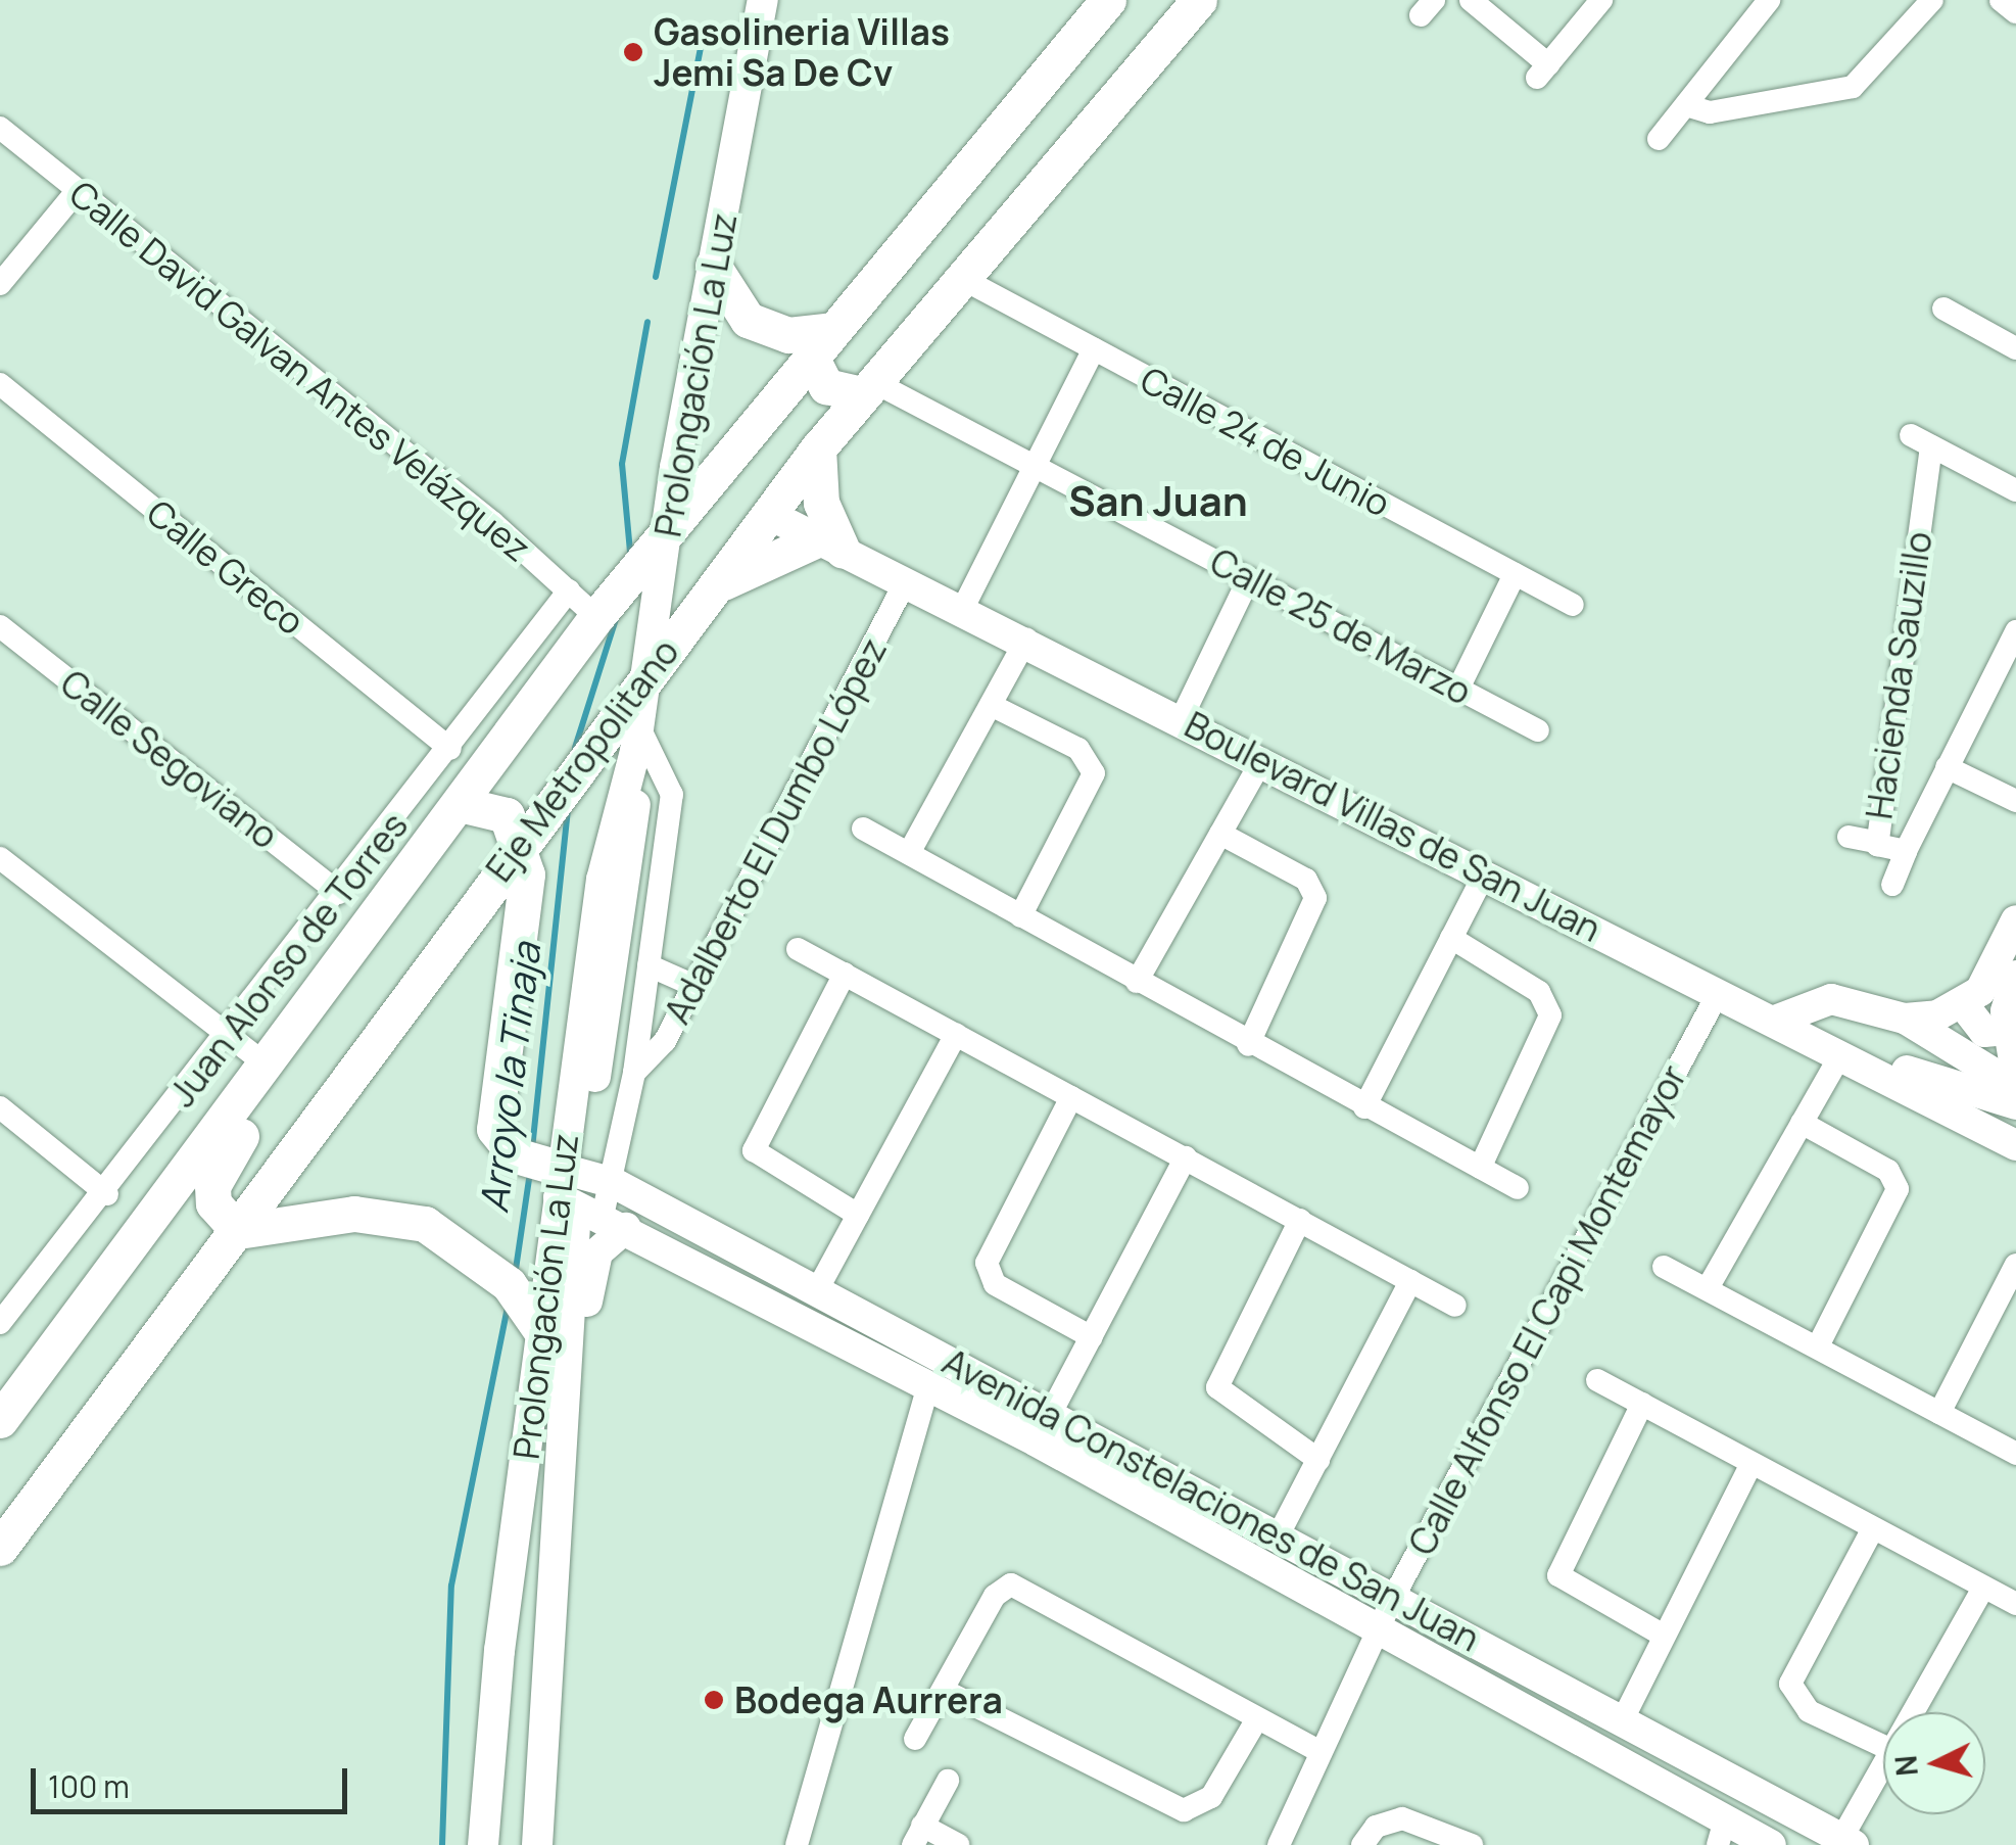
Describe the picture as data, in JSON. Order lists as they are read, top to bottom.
{
  "streets": {
    "main road": ["Eje Metropolitano"],
    "street": [
      "Calle David Galvan Antes Velázquez",
      "Prolongación La Luz",
      "Calle 24 de Junio",
      "Calle Greco",
      "Calle 25 de Marzo",
      "Hacienda Sauzillo",
      "Calle Segoviano",
      "Boulevard Villas de San Juan",
      "Adalberto El Dumbo López",
      "Juan Alonso de Torres",
      "Calle Alfonso El Capi Montemayor",
      "Avenida Constelaciones de San Juan"
    ]
  },
  "crossings": [
    ["Calle David Galvan Antes Velázquez", "Eje Metropolitano"],
    ["Calle David Galvan Antes Velázquez", "Juan Alonso de Torres"],
    ["Prolongación La Luz", "Eje Metropolitano"],
    ["Prolongación La Luz", "Avenida Constelaciones de San Juan"],
    ["Calle 24 de Junio", "Eje Metropolitano"],
    ["Calle Greco", "Juan Alonso de Torres"],
    ["Calle 25 de Marzo", "Eje Metropolitano"],
    ["Calle Segoviano", "Juan Alonso de Torres"],
    ["Eje Metropolitano", "Boulevard Villas de San Juan"],
    ["Boulevard Villas de San Juan", "Adalberto El Dumbo López"],
    ["Boulevard Villas de San Juan", "Calle Alfonso El Capi Montemayor"],
    ["Calle Alfonso El Capi Montemayor", "Avenida Constelaciones de San Juan"]
  ],
  "districts": ["San Juan"],
  "water": ["Arroyo la Tinaja"],
  "places": ["Gasolineria Villas Jemi Sa De Cv", "Bodega Aurrera"],
  "scale_bar": "100 m",
  "north": "left"
}
